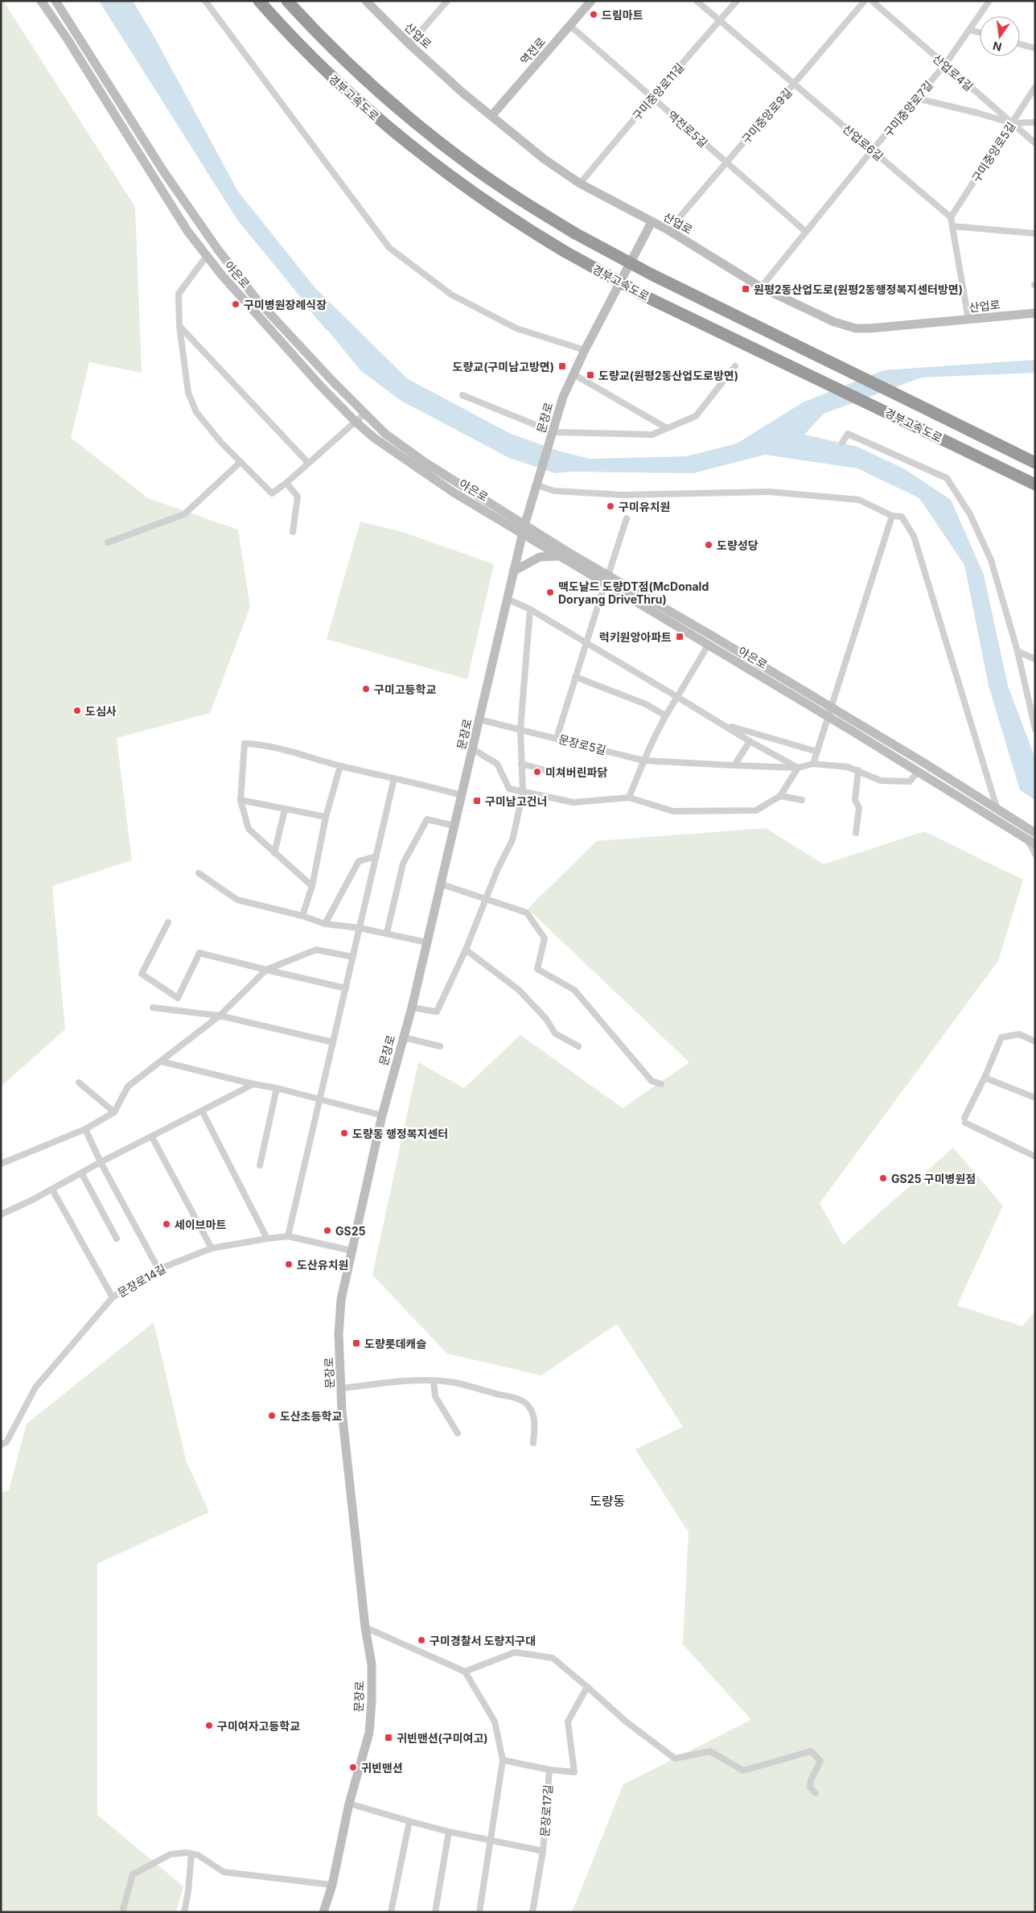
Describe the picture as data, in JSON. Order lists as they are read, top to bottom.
{
  "streets": {
    "highway": ["경부고속도로"],
    "street": [
      "산업로",
      "역전로",
      "산업로4길",
      "구미중앙로11길",
      "구미중앙로7길",
      "구미중앙로9길",
      "역전로5길",
      "산업로6길",
      "구미중앙로5길",
      "야은로",
      "문장로",
      "문장로5길",
      "문장로14길",
      "문장로17길"
    ]
  },
  "crossings": [
    ["산업로", "역전로"],
    ["산업로", "구미중앙로11길"],
    ["산업로", "구미중앙로7길"],
    ["산업로", "구미중앙로9길"],
    ["산업로", "문장로"],
    ["역전로", "역전로5길"],
    ["산업로4길", "구미중앙로7길"],
    ["산업로4길", "구미중앙로5길"],
    ["구미중앙로11길", "역전로5길"],
    ["구미중앙로11길", "산업로6길"],
    ["구미중앙로7길", "역전로5길"],
    ["구미중앙로7길", "산업로6길"],
    ["구미중앙로9길", "역전로5길"],
    ["구미중앙로9길", "산업로6길"],
    ["산업로6길", "구미중앙로5길"],
    ["야은로", "문장로"],
    ["문장로", "문장로5길"],
    ["문장로", "문장로14길"],
    ["문장로", "문장로17길"]
  ],
  "districts": ["도량동"],
  "places": {
    "other": [
      "드림마트",
      "구미병원장례식장",
      "구미유치원",
      "도량성당",
      "맥도날드 도량DT점(McDonald Doryang DriveThru)",
      "구미고등학교",
      "도심사",
      "미쳐버린파닭",
      "도량동 행정복지센터",
      "GS25 구미병원점",
      "세이브마트",
      "GS25",
      "도산유치원",
      "도산초등학교",
      "구미경찰서 도량지구대",
      "구미여자고등학교",
      "귀빈맨션"
    ],
    "transit": [
      "원평2동산업도로(원평2동행정복지센터방면)",
      "도량교(구미남고방면)",
      "도량교(원평2동산업도로방면)",
      "럭키원앙아파트",
      "구미남고건너",
      "도량롯데캐슬",
      "귀빈맨션(구미여고)"
    ]
  },
  "north": "bottom"
}
